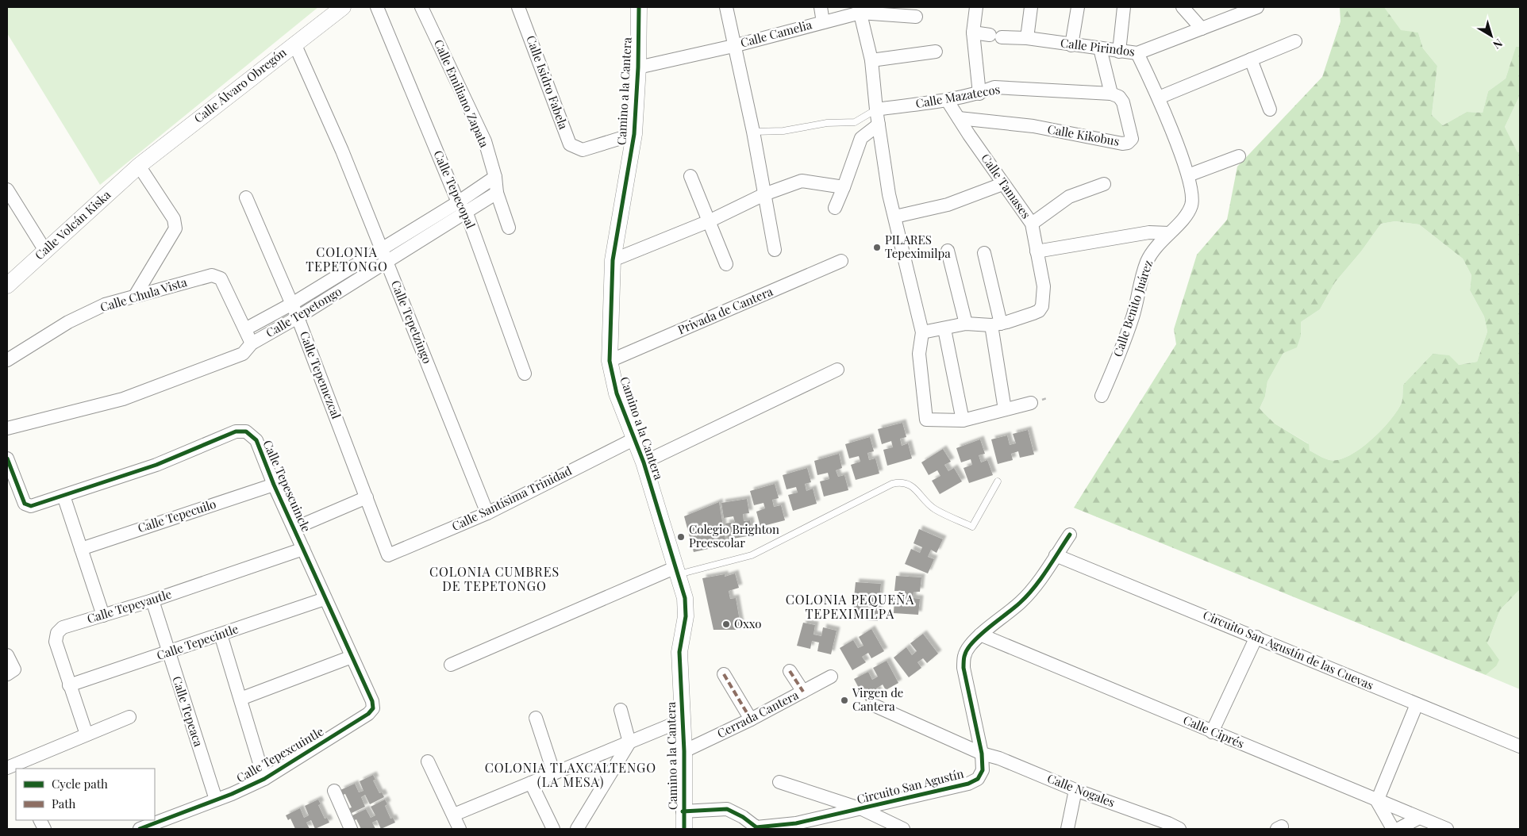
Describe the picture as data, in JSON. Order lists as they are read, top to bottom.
{
  "streets": {
    "street": [
      "Calle Camelia",
      "Calle Pirindos",
      "Calle Isidro Fabela",
      "Calle Álvaro Obregón",
      "Camino a la Cantera",
      "Calle Emiliano Zapata",
      "Calle Mazatecos",
      "Calle Kikobus",
      "Calle Tamases",
      "Calle Tepecopal",
      "Calle Volcán Kiska",
      "Calle Chula Vista",
      "Calle Benito Juárez",
      "Privada de Cantera",
      "Calle Tepetongo",
      "Calle Tepetzingo",
      "Calle Tepemezcal",
      "Calle Tepescuincle",
      "Calle Santísima Trinidad",
      "Calle Tepecuilo",
      "Calle Tepeyautle",
      "Calle Tepecintle",
      "Circuito San Agustín de las Cuevas",
      "Calle Tepeaca",
      "Cerrada Cantera",
      "Calle Ciprés",
      "Calle Tepexcuintle",
      "Circuito San Agustín",
      "Calle Nogales"
    ]
  },
  "crossings": [
    ["Calle Camelia", "Camino a la Cantera"],
    ["Calle Pirindos", "Calle Benito Juárez"],
    ["Calle Isidro Fabela", "Camino a la Cantera"],
    ["Calle Álvaro Obregón", "Calle Volcán Kiska"],
    ["Calle Álvaro Obregón", "Calle Tepetzingo"],
    ["Camino a la Cantera", "Privada de Cantera"],
    ["Camino a la Cantera", "Calle Santísima Trinidad"],
    ["Camino a la Cantera", "Cerrada Cantera"],
    ["Camino a la Cantera", "Circuito San Agustín"],
    ["Calle Emiliano Zapata", "Calle Tepetongo"],
    ["Calle Mazatecos", "Calle Kikobus"],
    ["Calle Mazatecos", "Calle Tamases"],
    ["Calle Kikobus", "Calle Tamases"],
    ["Calle Tepecopal", "Calle Tepetongo"],
    ["Calle Chula Vista", "Calle Tepetongo"],
    ["Calle Tepetongo", "Calle Tepetzingo"],
    ["Calle Tepetongo", "Calle Tepemezcal"],
    ["Calle Tepetzingo", "Calle Santísima Trinidad"],
    ["Calle Tepemezcal", "Calle Santísima Trinidad"],
    ["Calle Tepescuincle", "Calle Tepecuilo"],
    ["Calle Tepescuincle", "Calle Tepeyautle"],
    ["Calle Tepescuincle", "Calle Tepecintle"],
    ["Calle Tepescuincle", "Calle Tepexcuintle"],
    ["Calle Tepeyautle", "Calle Tepecintle"],
    ["Calle Tepeyautle", "Calle Tepeaca"],
    ["Calle Tepecintle", "Calle Tepeaca"],
    ["Circuito San Agustín de las Cuevas", "Circuito San Agustín"],
    ["Calle Tepeaca", "Calle Tepexcuintle"],
    ["Calle Ciprés", "Circuito San Agustín"],
    ["Circuito San Agustín", "Calle Nogales"]
  ],
  "districts": [
    "COLONIA TEPETONGO",
    "COLONIA CUMBRES DE TEPETONGO",
    "COLONIA PEQUEÑA TEPEXIMILPA",
    "COLONIA TLAXCALTENGO (LA MESA)"
  ],
  "places": [
    "PILARES Tepeximilpa",
    "Colegio Brighton Preescolar",
    "Oxxo",
    "Virgen de Cantera"
  ],
  "legend": ["Cycle path", "Path"],
  "north": "bottom right"
}
